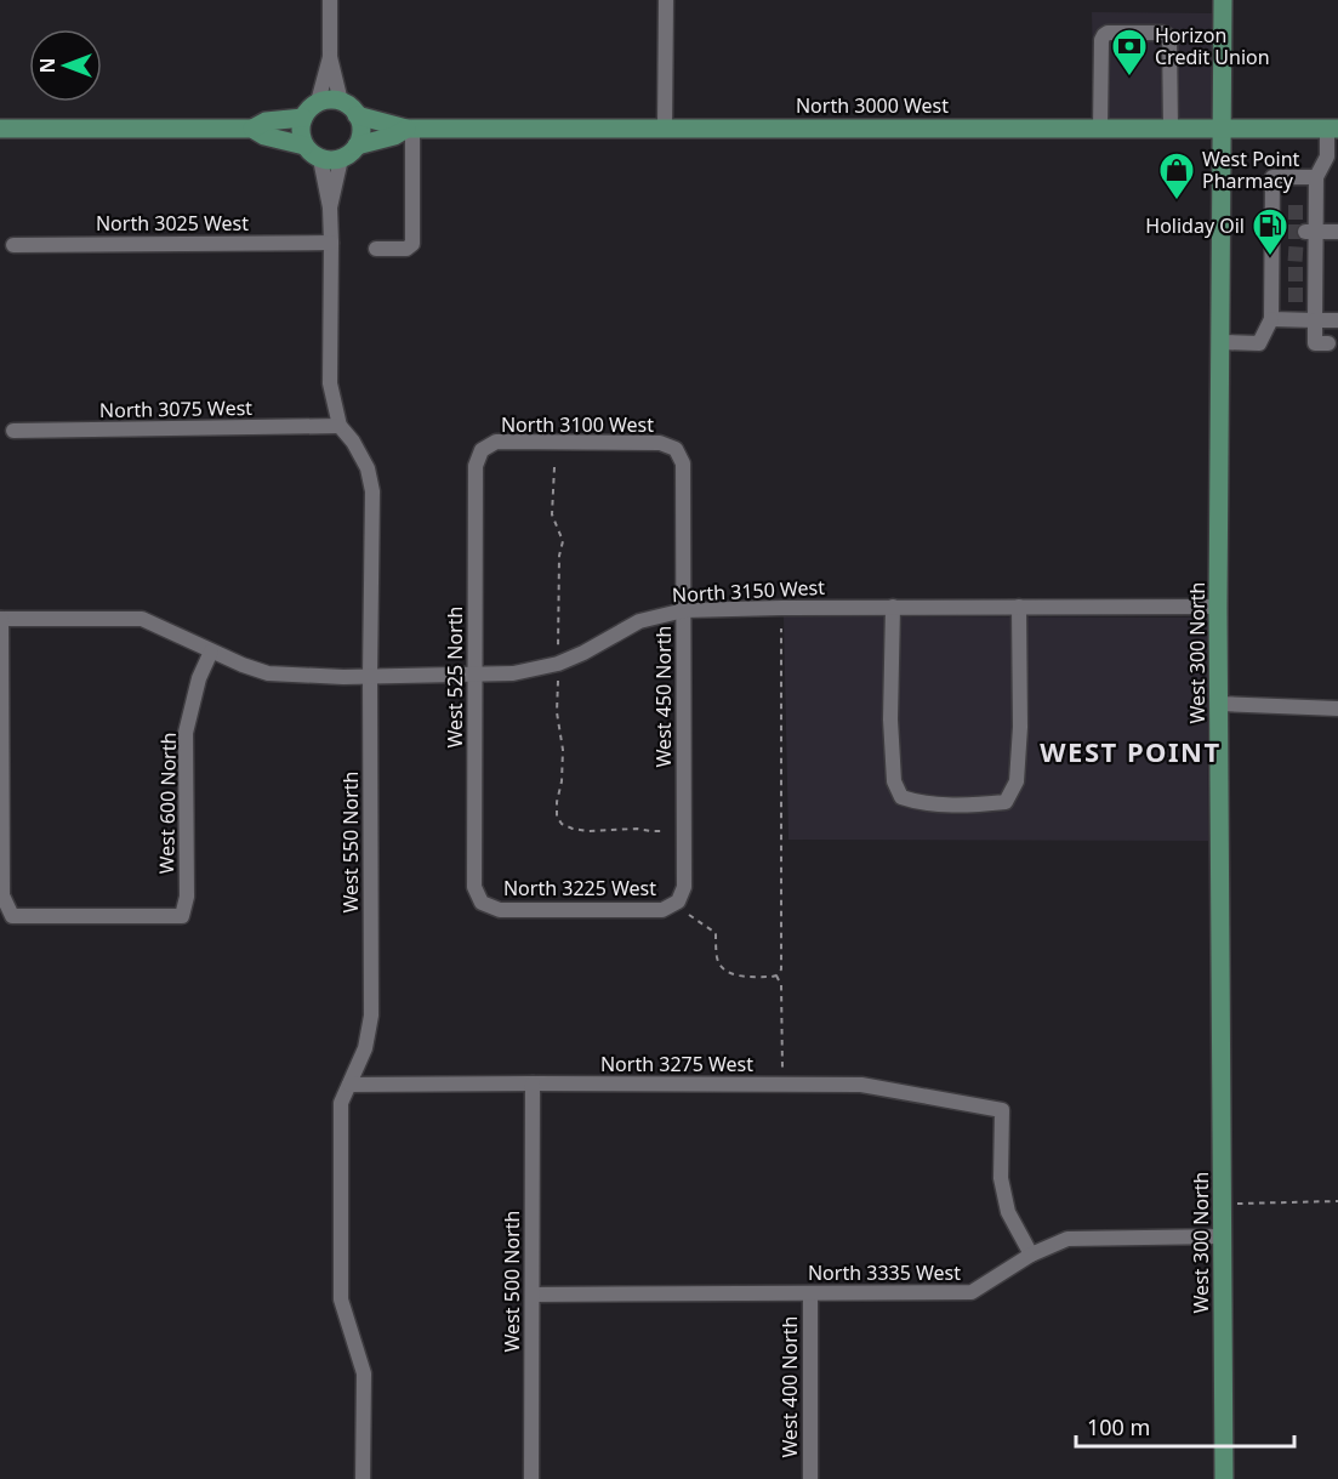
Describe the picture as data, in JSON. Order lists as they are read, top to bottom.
{
  "streets": {
    "main road": ["North 3000 West", "West 300 North"],
    "street": [
      "North 3025 West",
      "North 3075 West",
      "North 3100 West",
      "North 3150 West",
      "West 525 North",
      "West 450 North",
      "West 600 North",
      "West 550 North",
      "North 3225 West",
      "North 3275 West",
      "North 3335 West",
      "West 500 North",
      "West 400 North"
    ]
  },
  "crossings": [
    ["North 3000 West", "West 300 North"],
    ["North 3000 West", "West 550 North"],
    ["North 3025 West", "West 550 North"],
    ["North 3075 West", "West 550 North"],
    ["North 3100 West", "West 525 North"],
    ["North 3100 West", "West 450 North"],
    ["North 3150 West", "West 300 North"],
    ["North 3150 West", "West 525 North"],
    ["North 3150 West", "West 450 North"],
    ["North 3150 West", "West 600 North"],
    ["North 3150 West", "West 550 North"],
    ["West 300 North", "North 3335 West"],
    ["West 525 North", "North 3225 West"],
    ["West 450 North", "North 3225 West"],
    ["West 550 North", "North 3275 West"],
    ["North 3275 West", "North 3335 West"],
    ["North 3275 West", "West 500 North"],
    ["North 3335 West", "West 500 North"],
    ["North 3335 West", "West 400 North"]
  ],
  "districts": ["WEST POINT"],
  "places": {
    "bank": ["Horizon Credit Union"],
    "shop": ["West Point Pharmacy"],
    "fuel station": ["Holiday Oil"]
  },
  "scale_bar": "100 m",
  "north": "left"
}
